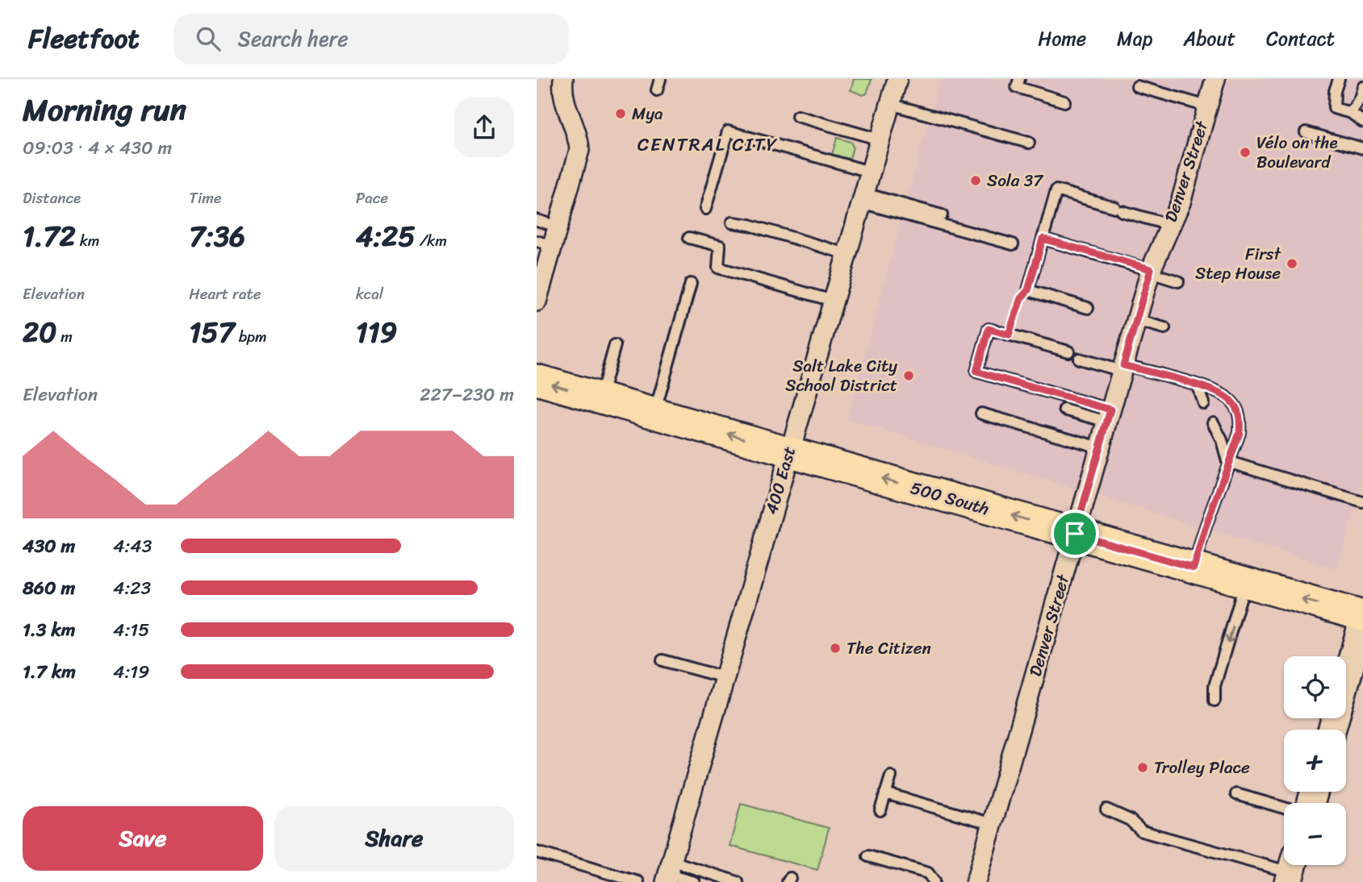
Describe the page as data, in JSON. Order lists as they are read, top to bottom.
{
  "streets": {
    "main road": ["500 South"],
    "street": ["Denver Street", "400 East"]
  },
  "crossings": [
    ["Denver Street", "500 South"],
    ["400 East", "500 South"]
  ],
  "one_way": ["500 South"],
  "districts": ["CENTRAL CITY"],
  "places": [
    "Mya",
    "Vélo on the Boulevard",
    "Sola 37",
    "First Step House",
    "Salt Lake City School District",
    "The Citizen",
    "Trolley Place"
  ],
  "page": {
    "header": "Fleetfoot",
    "search": "Search here",
    "nav": [
      "Home",
      "Map",
      "About",
      "Contact"
    ],
    "heading": ["Morning run", "09:03 · 4 × 430 m"],
    "stats": [
      ["Distance", "1.72 km"],
      ["Time", "7:36"],
      ["Pace", "4:25 /km"],
      ["Elevation", "20 m"],
      ["Heart rate", "157 bpm"],
      ["kcal", "119"]
    ],
    "chart": ["Elevation", "227–230 m"],
    "list": [
      {
        "name": "430 m",
        "note": "4:43"
      },
      {
        "name": "860 m",
        "note": "4:23"
      },
      {
        "name": "1.3 km",
        "note": "4:15"
      },
      {
        "name": "1.7 km",
        "note": "4:19"
      }
    ],
    "map_buttons": ["+", "−"],
    "buttons": ["Save", "Share"]
  }
}
